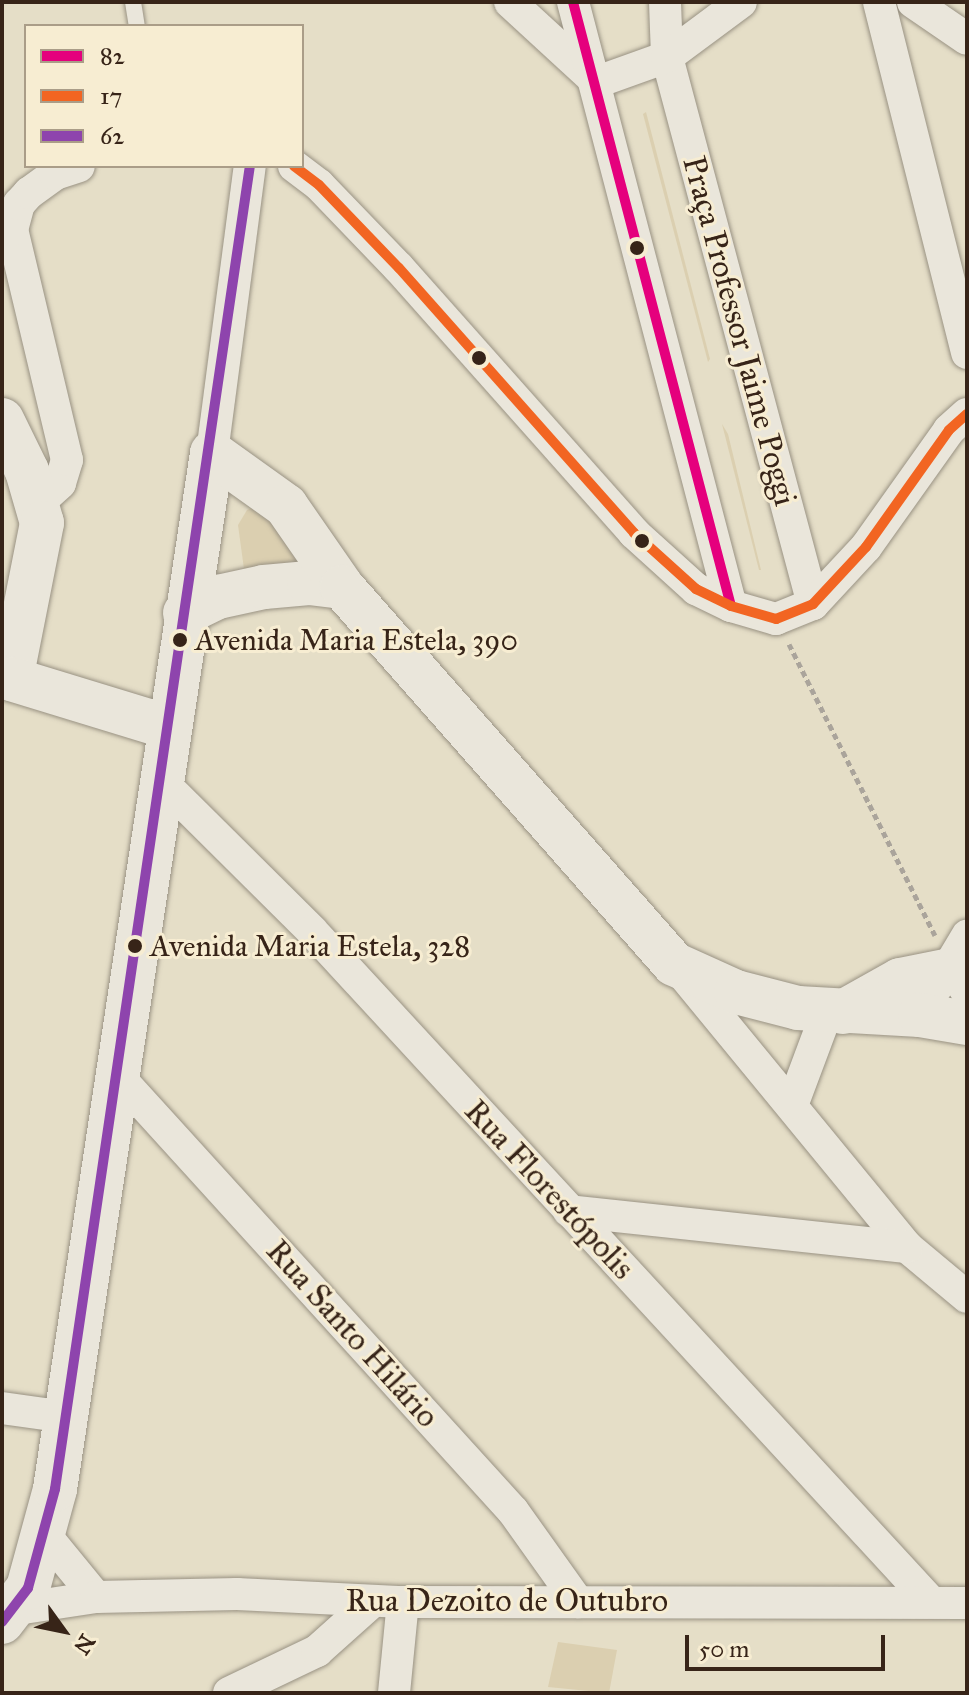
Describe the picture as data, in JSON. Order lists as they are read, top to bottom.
{
  "streets": {
    "street": [
      "Praça Professor Jaime Poggi",
      "Rua Florestópolis",
      "Rua Santo Hilário",
      "Rua Dezoito de Outubro"
    ]
  },
  "crossings": [
    ["Rua Florestópolis", "Rua Dezoito de Outubro"],
    ["Rua Santo Hilário", "Rua Dezoito de Outubro"]
  ],
  "places": ["Avenida Maria Estela, 390", "Avenida Maria Estela, 328"],
  "lines": ["transit line 82", "transit line 17", "transit line 62"],
  "legend": ["82", "17", "62"],
  "scale_bar": "50 m",
  "north": "bottom right"
}
